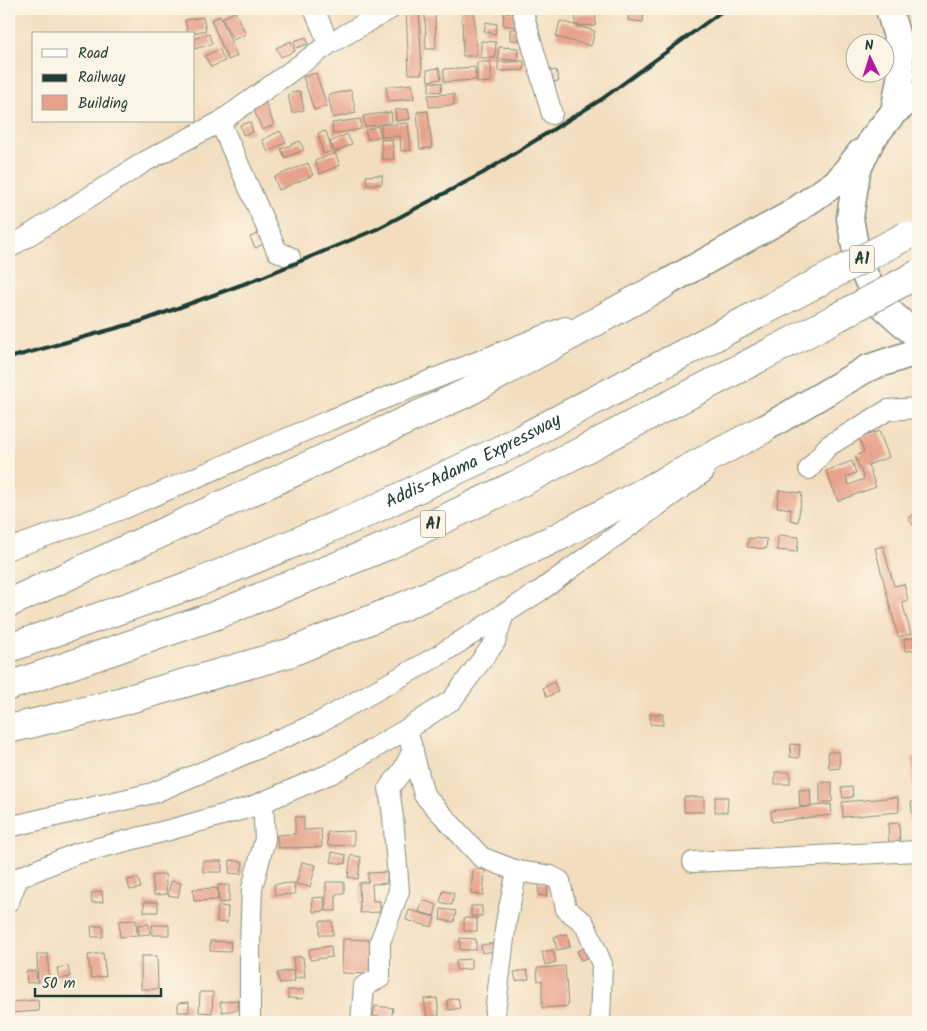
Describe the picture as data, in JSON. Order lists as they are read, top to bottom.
{
  "streets": {
    "highway": ["A1", "Addis-Adama Expressway"]
  },
  "legend": ["Road", "Railway", "Building"],
  "scale_bar": "50 m",
  "north": "top"
}
